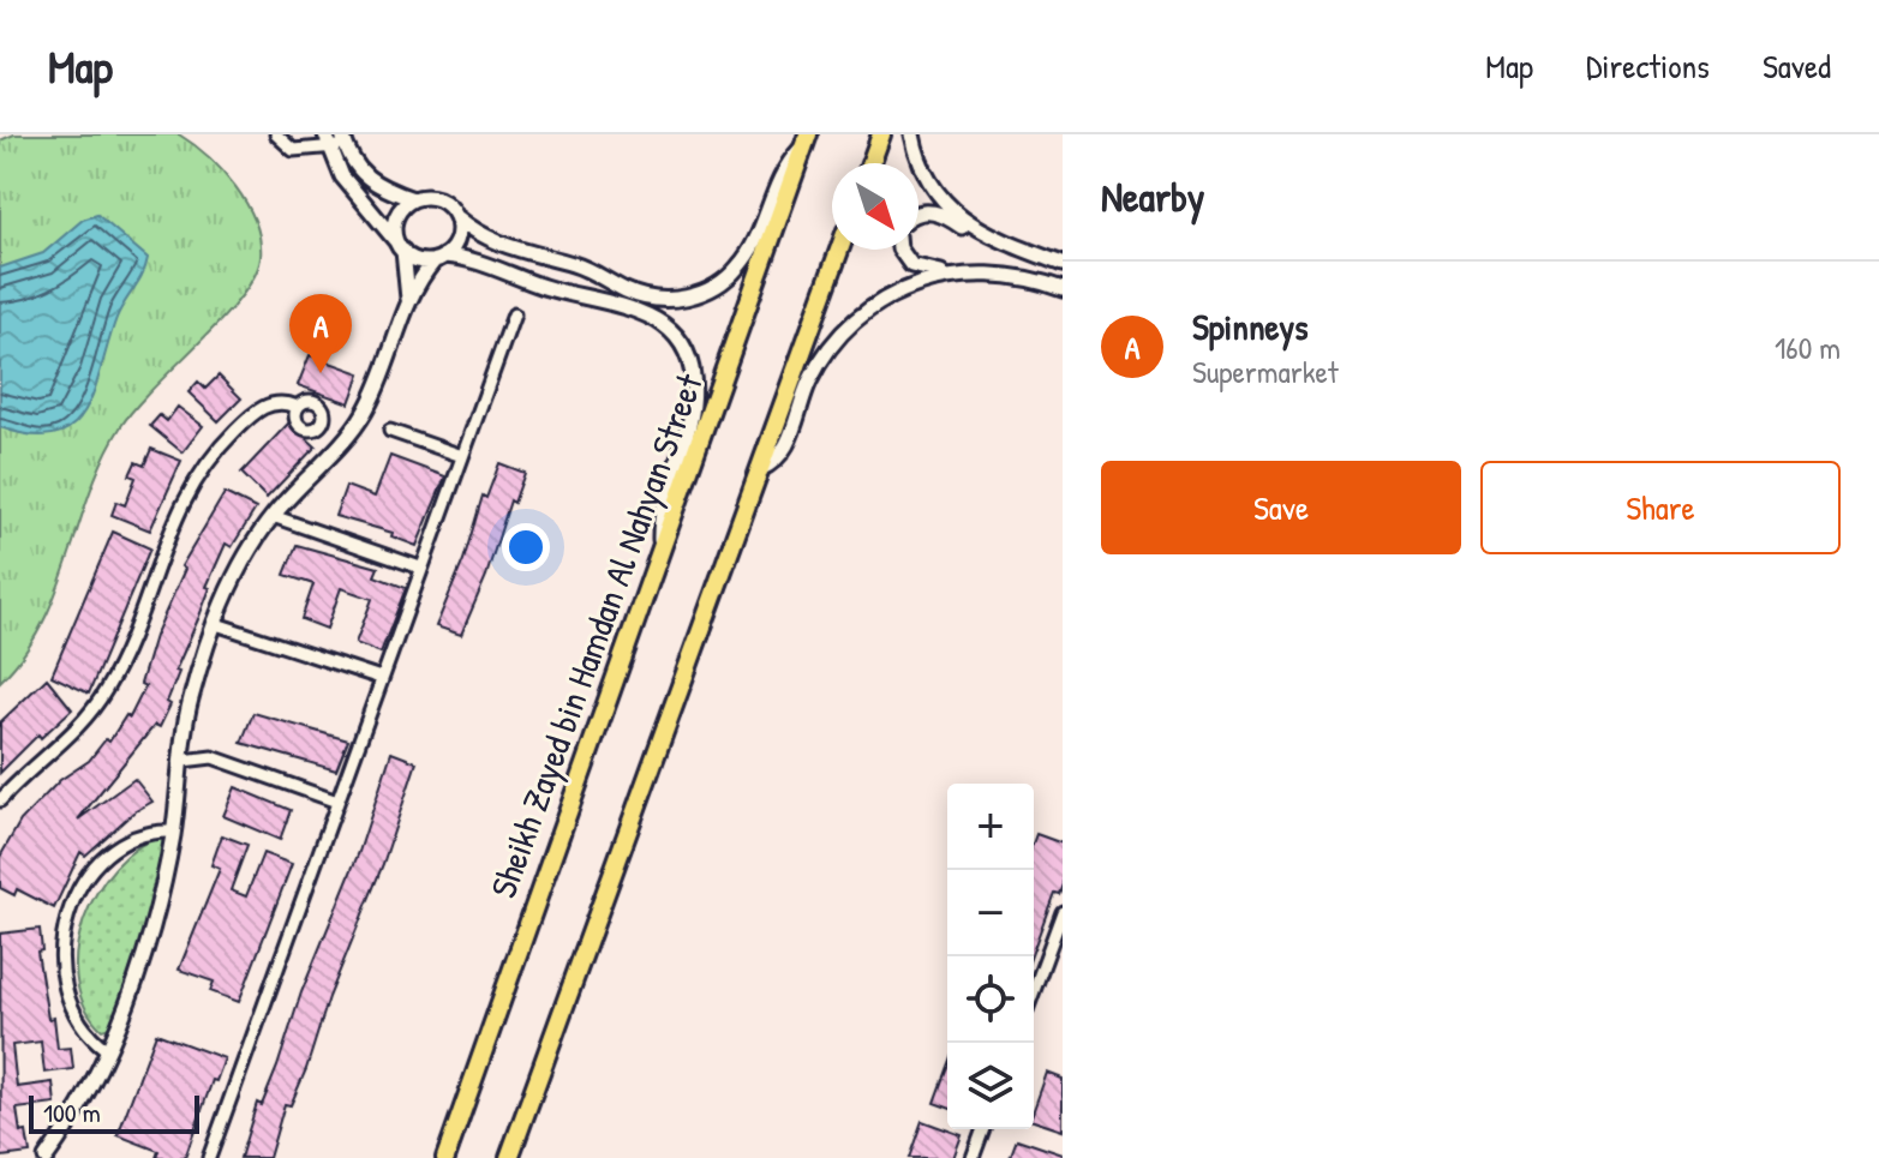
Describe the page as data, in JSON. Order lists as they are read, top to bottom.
{
  "streets": {
    "main road": ["Sheikh Zayed bin Hamdan Al Nahyan Street"]
  },
  "scale_bar": "100 m",
  "north": "bottom right",
  "page": {
    "header": "Map",
    "nav": ["Map", "Directions", "Saved"],
    "heading": "Nearby",
    "list": [
      {
        "mark": "A",
        "name": "Spinneys",
        "note": "Supermarket",
        "value": "160 m"
      }
    ],
    "pins": "A",
    "buttons": ["Save", "Share"],
    "map_buttons": ["+", "−"],
    "scale": "100 m"
  }
}
